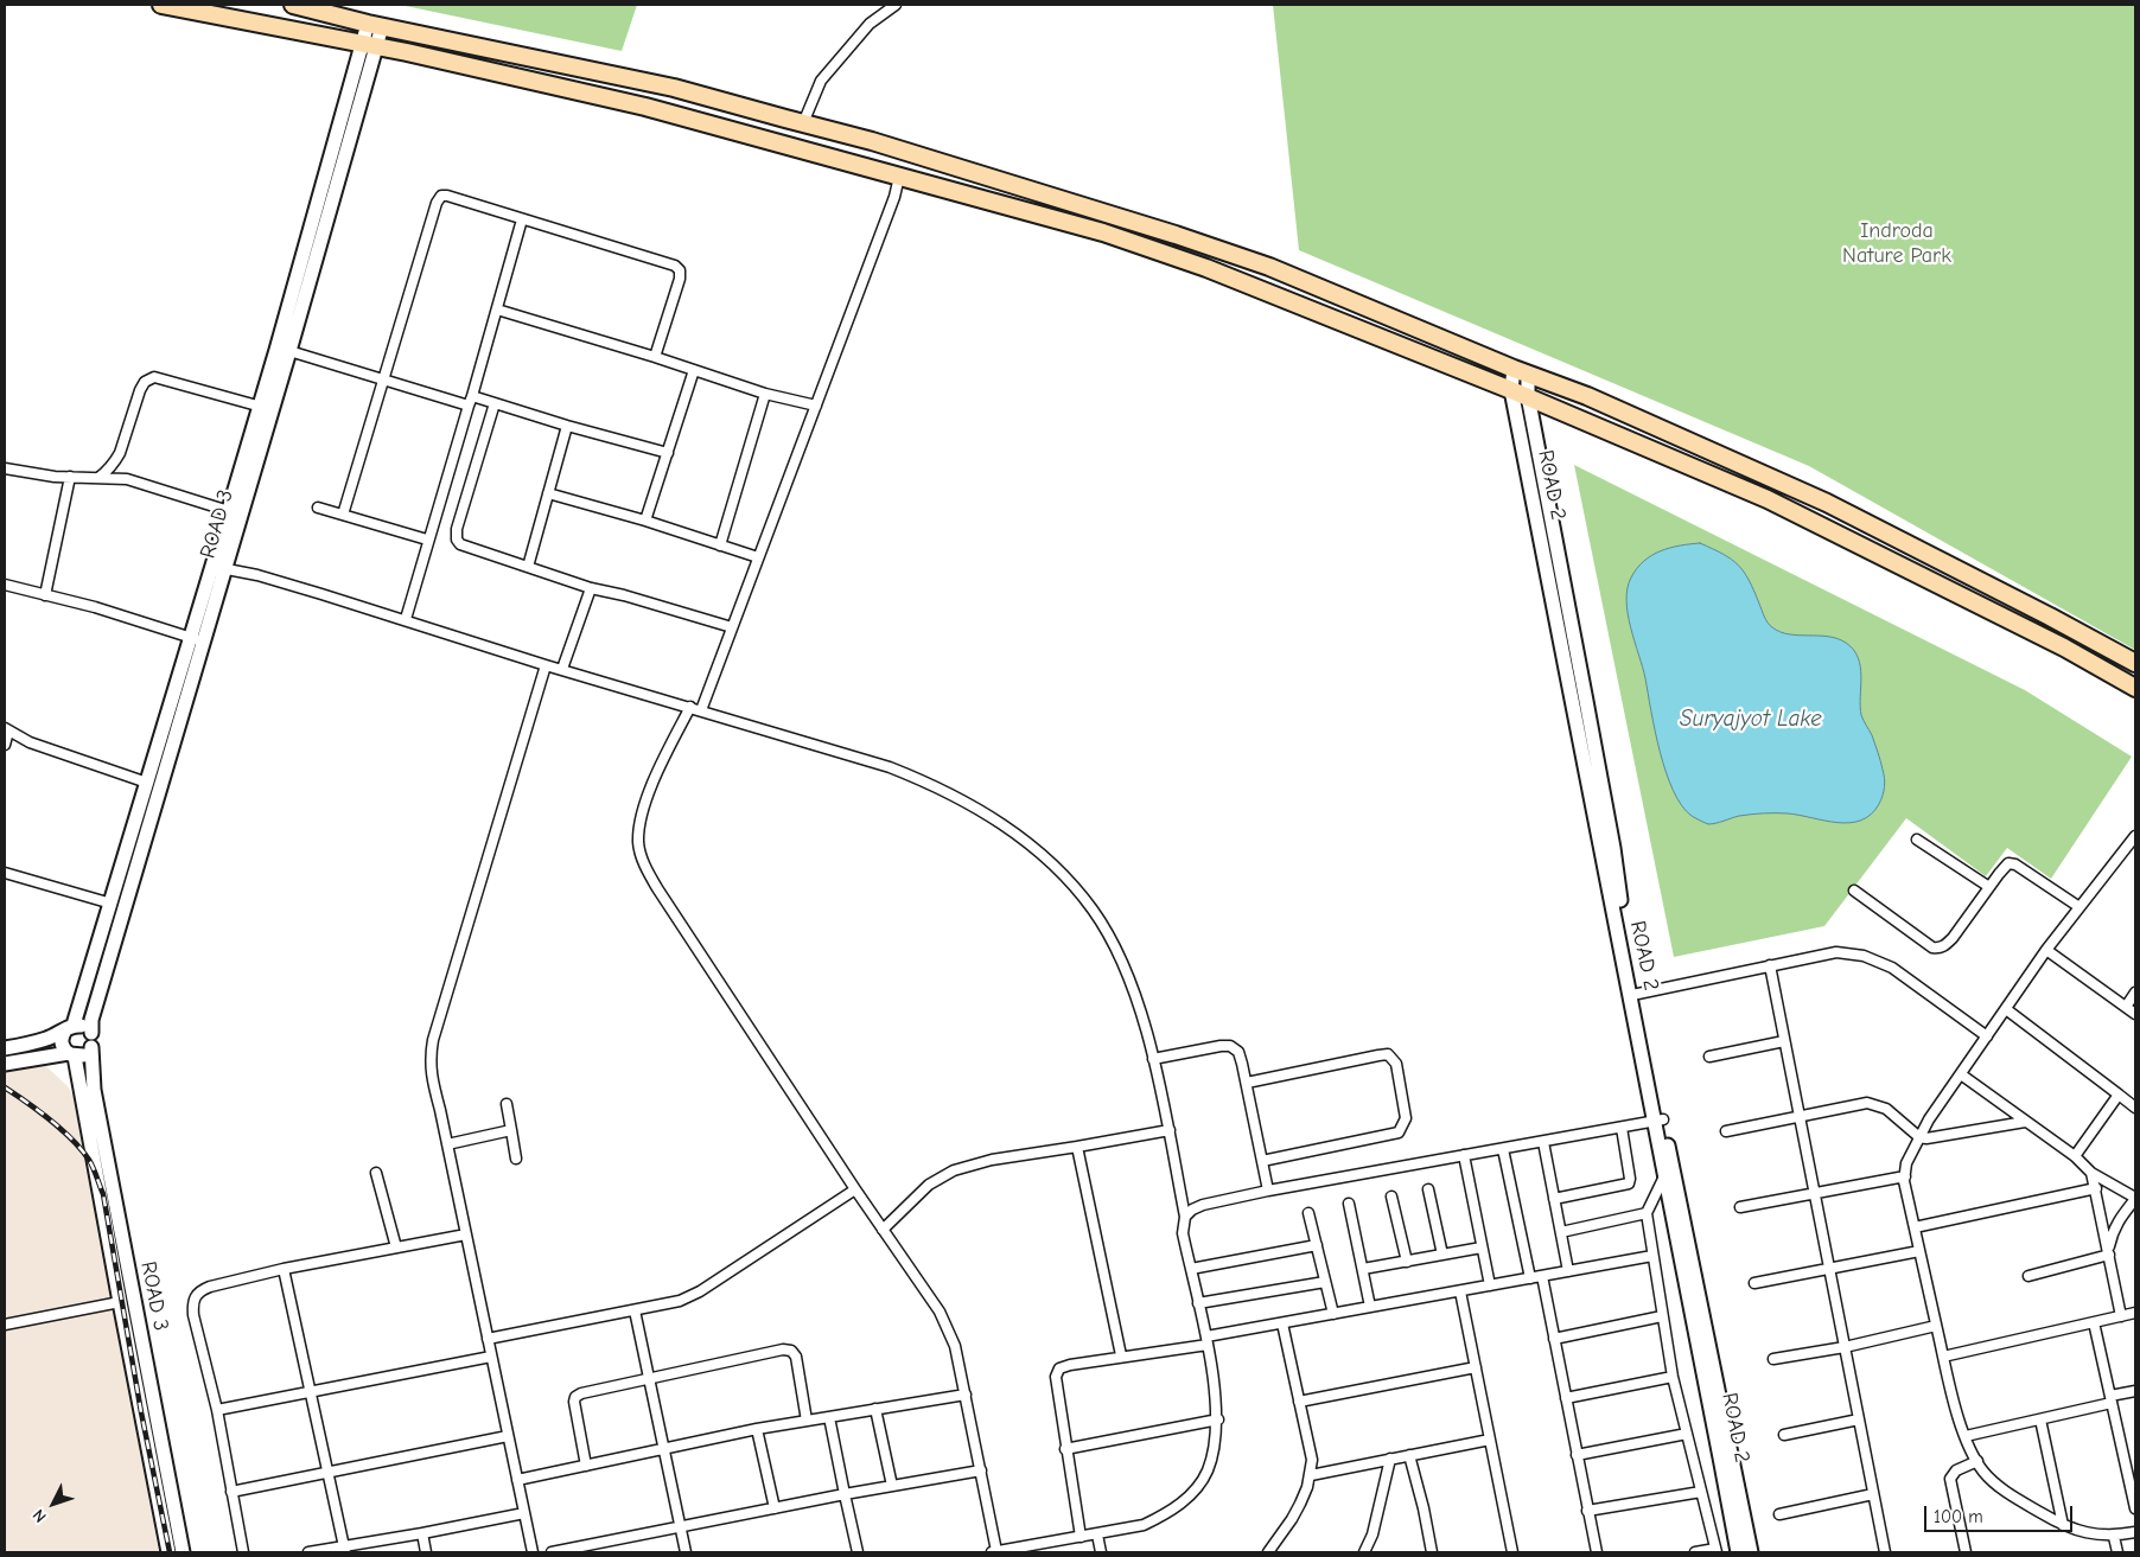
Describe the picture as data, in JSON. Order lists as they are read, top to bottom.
{
  "streets": {
    "street": ["ROAD 2", "ROAD 3"]
  },
  "water": ["Suryajyot Lake"],
  "parks": ["Indroda Nature Park"],
  "scale_bar": "100 m",
  "north": "bottom left"
}
